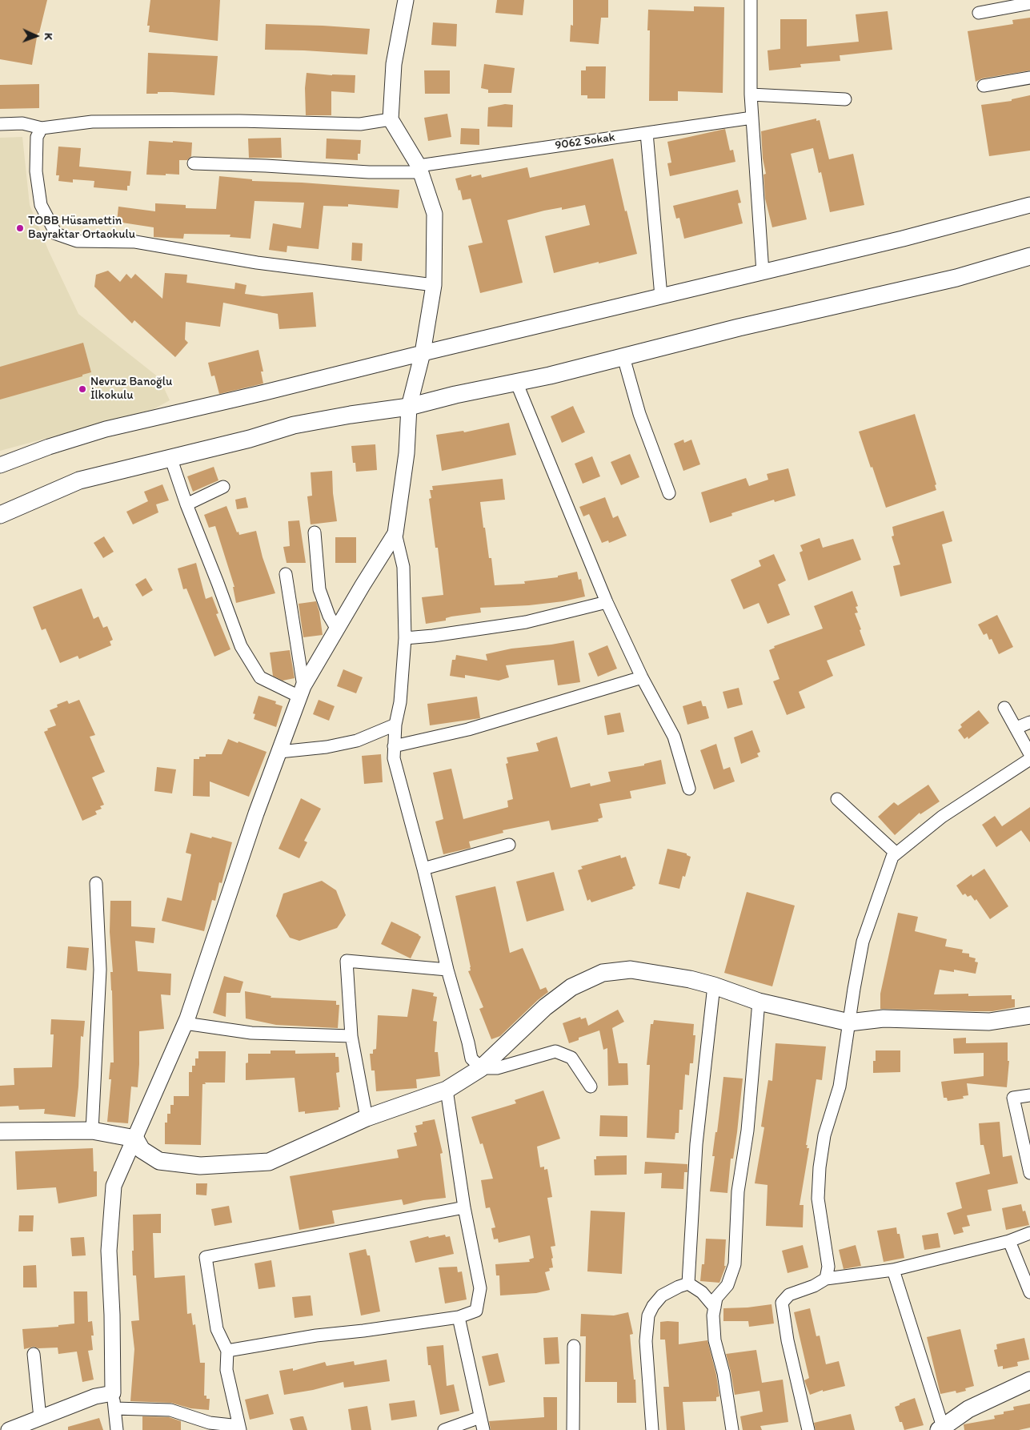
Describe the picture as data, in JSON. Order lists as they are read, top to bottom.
{
  "streets": {
    "street": ["9062 Sokak"]
  },
  "places": ["TOBB Hüsamettin Bayraktar Ortaokulu", "Nevruz Banoğlu İlkokulu"],
  "north": "right"
}
